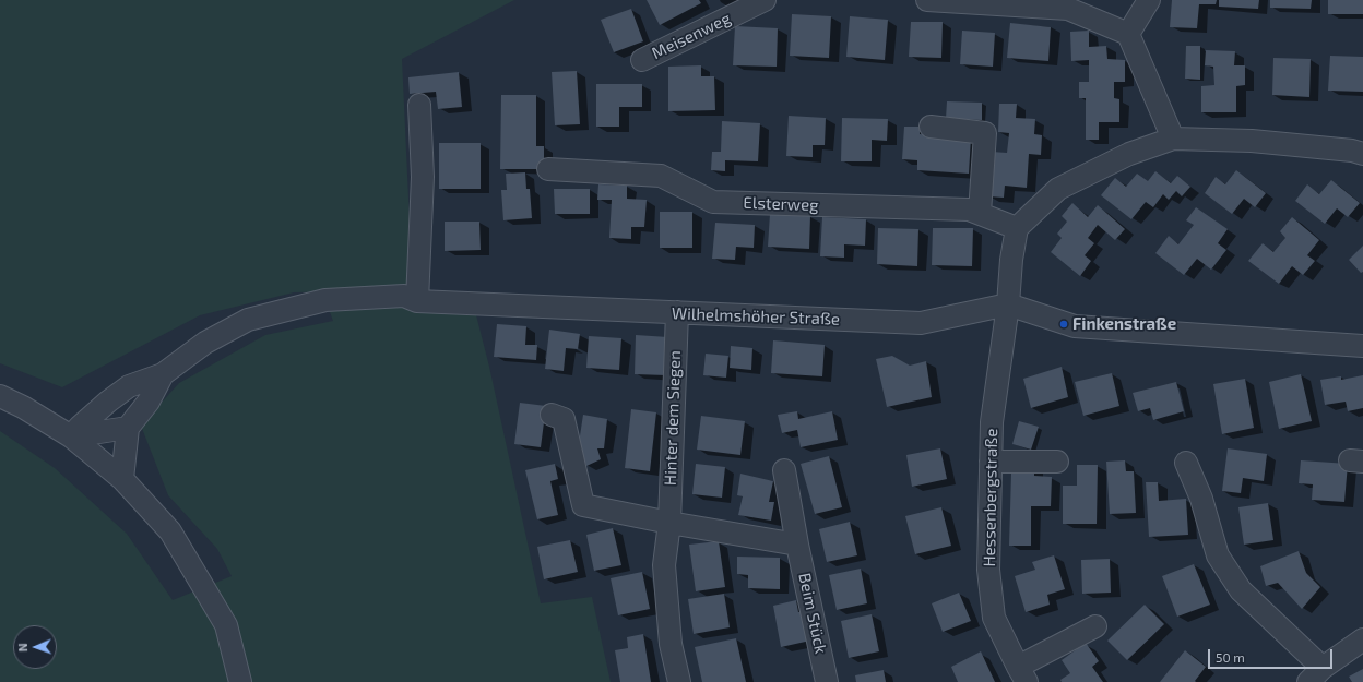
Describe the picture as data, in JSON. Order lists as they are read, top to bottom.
{
  "streets": {
    "street": [
      "Meisenweg",
      "Elsterweg",
      "Wilhelmshöher Straße",
      "Hinter dem Siegen",
      "Hessenbergstraße",
      "Beim Stück"
    ]
  },
  "crossings": [
    ["Wilhelmshöher Straße", "Hinter dem Siegen"],
    ["Wilhelmshöher Straße", "Hessenbergstraße"]
  ],
  "places": ["Finkenstraße"],
  "scale_bar": "50 m",
  "north": "left"
}
